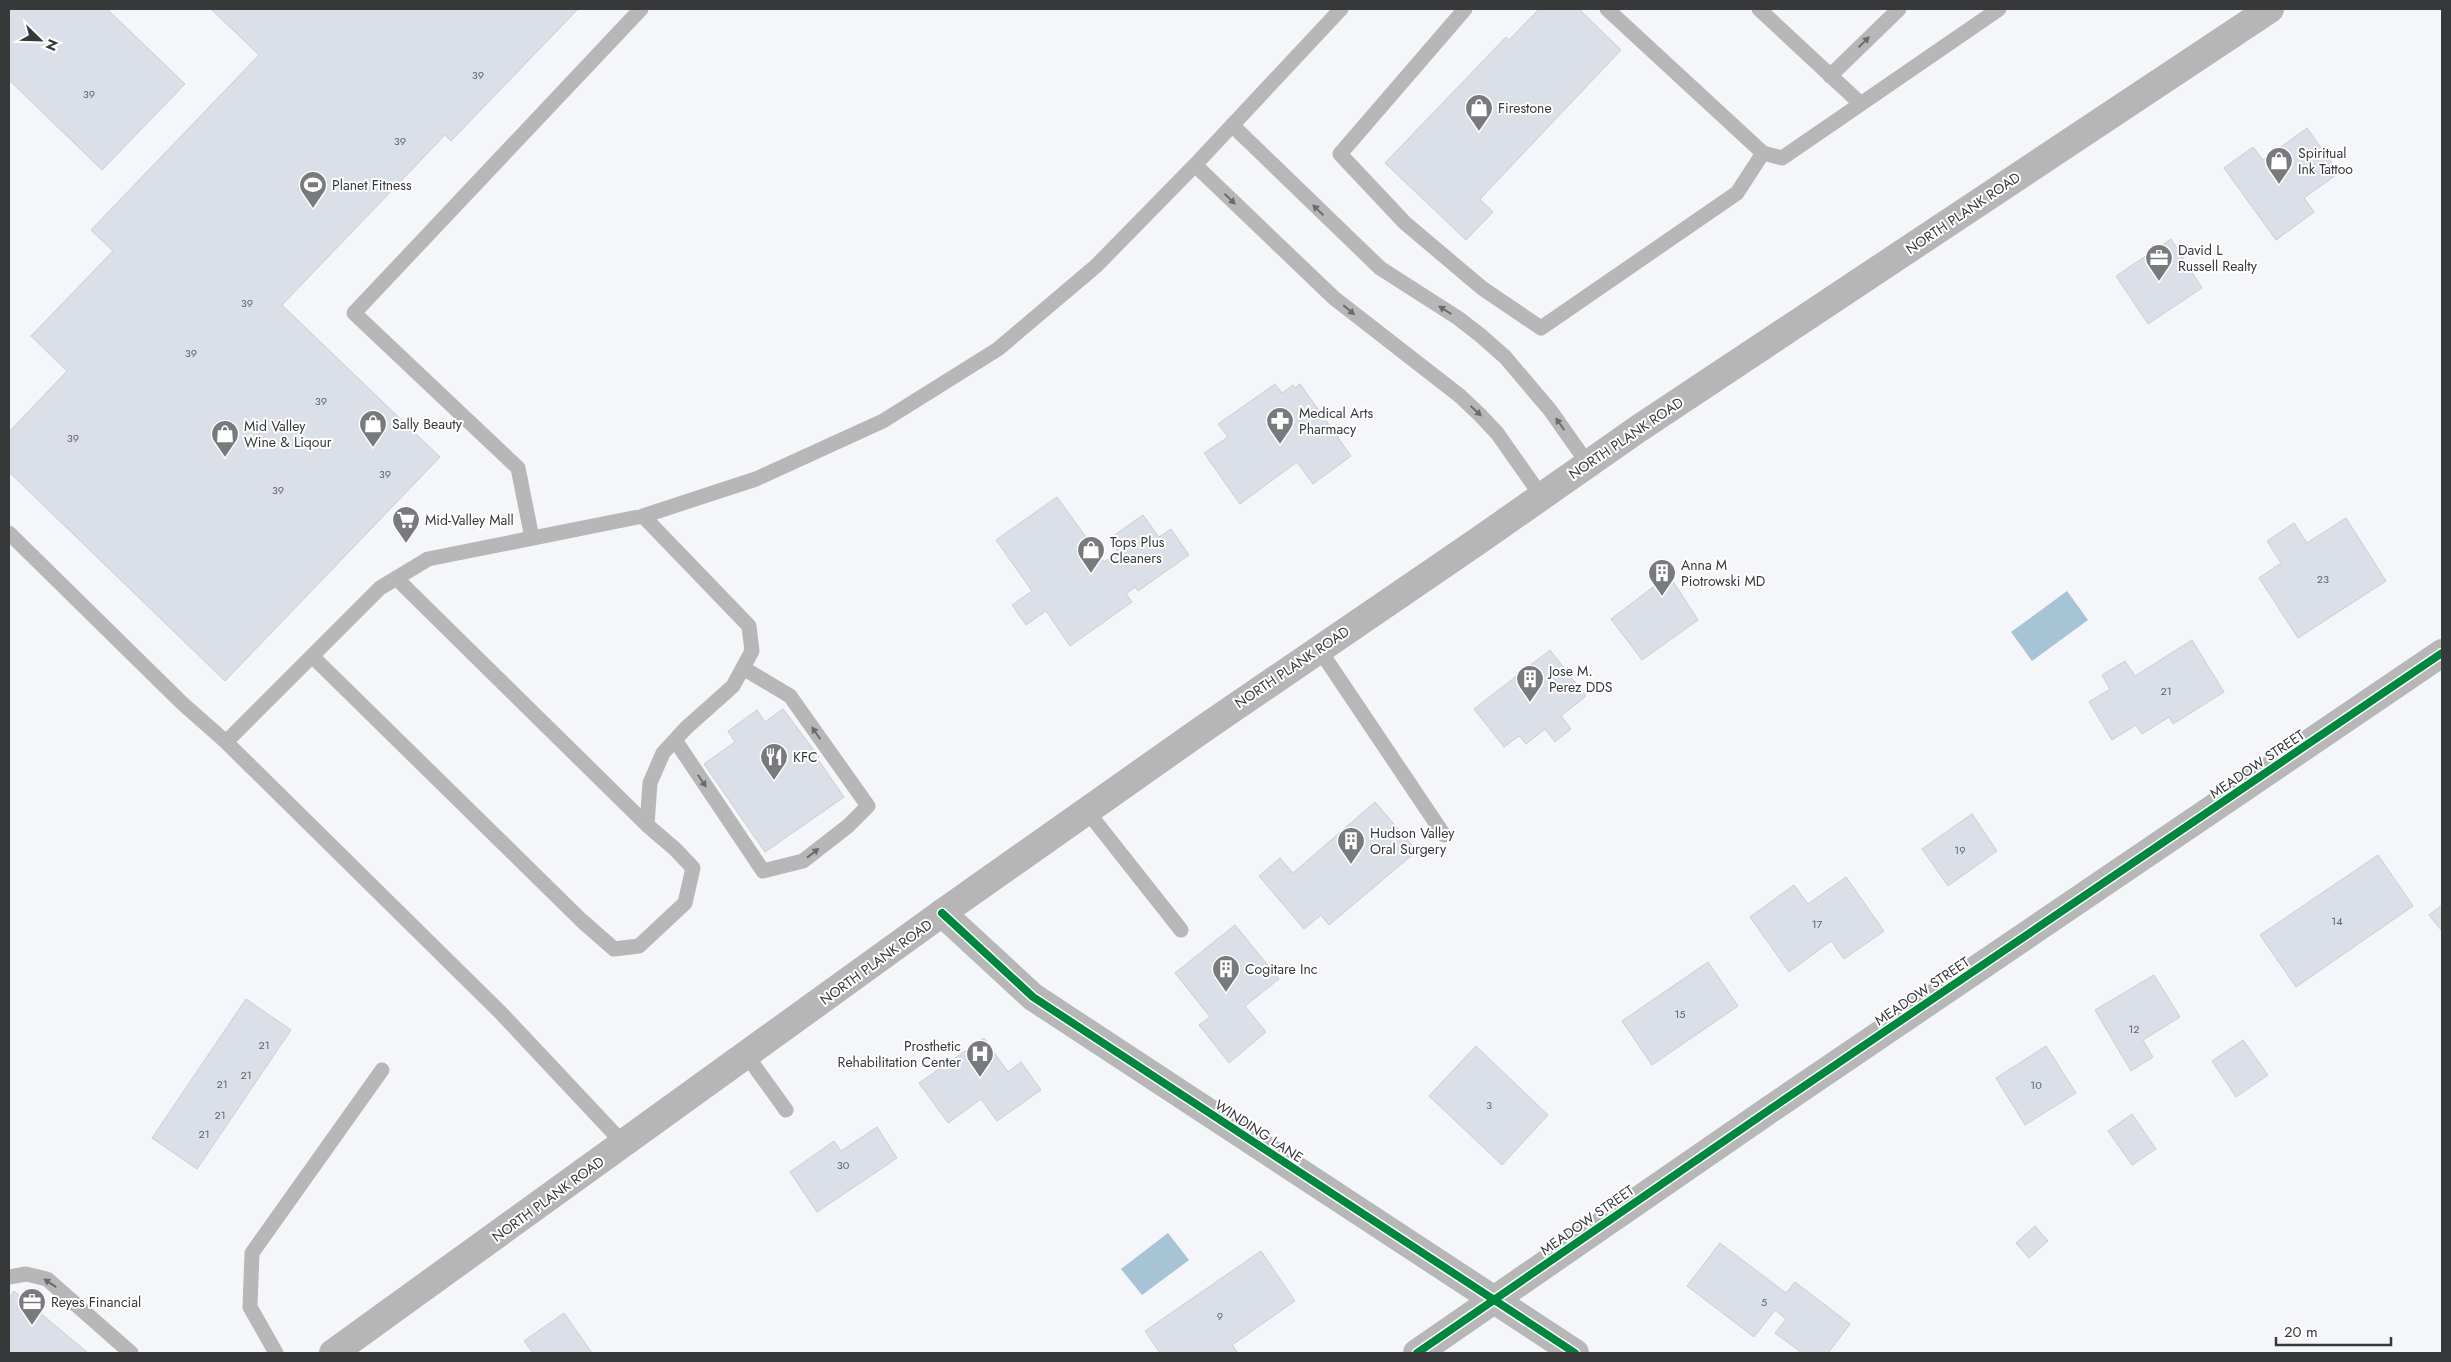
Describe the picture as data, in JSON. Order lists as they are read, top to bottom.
{
  "streets": {
    "main road": ["NORTH PLANK ROAD"],
    "street": ["MEADOW STREET", "WINDING LANE"]
  },
  "crossings": [
    ["NORTH PLANK ROAD", "WINDING LANE"],
    ["MEADOW STREET", "WINDING LANE"]
  ],
  "places": {
    "shop": [
      "Firestone",
      "Spiritual Ink Tattoo",
      "Sally Beauty",
      "Mid Valley Wine & Liqour",
      "Tops Plus Cleaners"
    ],
    "sports": ["Planet Fitness"],
    "office": ["David L Russell Realty", "Reyes Financial"],
    "pharmacy": ["Medical Arts Pharmacy"],
    "supermarket": ["Mid-Valley Mall"],
    "building": [
      "Anna M Piotrowski MD",
      "Jose M. Perez DDS",
      "Hudson Valley Oral Surgery",
      "Cogitare Inc"
    ],
    "restaurant": ["KFC"],
    "hospital": ["Prosthetic Rehabilitation Center"]
  },
  "house_numbers": [
    "39",
    "39",
    "39",
    "39",
    "39",
    "39",
    "39",
    "39",
    "39",
    "23",
    "21",
    "19",
    "14",
    "17",
    "15",
    "12",
    "21",
    "21",
    "21",
    "10",
    "3",
    "21",
    "21",
    "30",
    "5",
    "9"
  ],
  "scale_bar": "20 m",
  "north": "bottom right"
}
